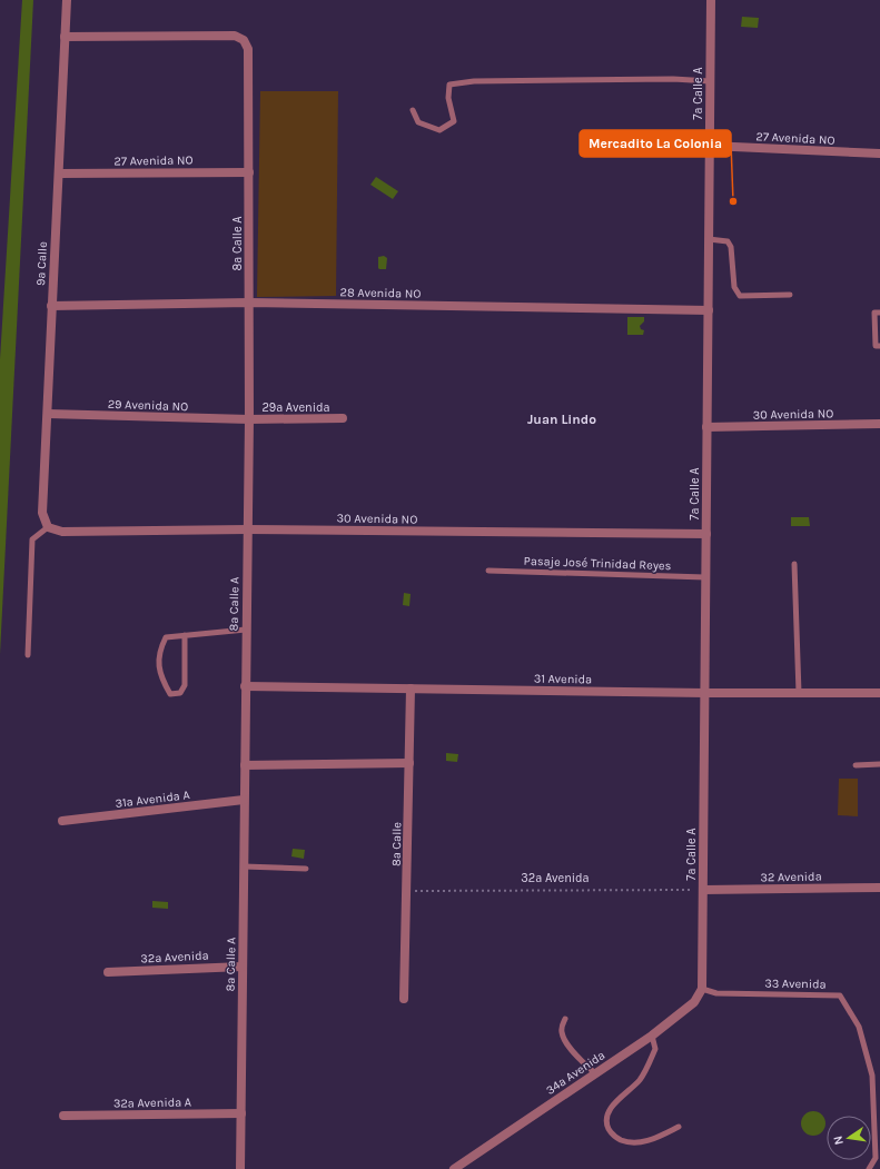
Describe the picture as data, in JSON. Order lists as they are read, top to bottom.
{
  "streets": {
    "street": [
      "7a Calle A",
      "27 Avenida NO",
      "8a Calle A",
      "9a Calle",
      "28 Avenida NO",
      "29 Avenida NO",
      "29a Avenida",
      "30 Avenida NO",
      "31 Avenida",
      "31a Avenida A",
      "8a Calle",
      "32 Avenida",
      "32a Avenida",
      "34a Avenida",
      "32a Avenida A"
    ],
    "lane": ["Pasaje José Trinidad Reyes", "33 Avenida"]
  },
  "crossings": [
    ["7a Calle A", "27 Avenida NO"],
    ["7a Calle A", "28 Avenida NO"],
    ["7a Calle A", "30 Avenida NO"],
    ["7a Calle A", "Pasaje José Trinidad Reyes"],
    ["7a Calle A", "31 Avenida"],
    ["7a Calle A", "32 Avenida"],
    ["7a Calle A", "32a Avenida"],
    ["7a Calle A", "33 Avenida"],
    ["7a Calle A", "34a Avenida"],
    ["27 Avenida NO", "8a Calle A"],
    ["27 Avenida NO", "9a Calle"],
    ["8a Calle A", "9a Calle"],
    ["8a Calle A", "28 Avenida NO"],
    ["8a Calle A", "29 Avenida NO"],
    ["8a Calle A", "29a Avenida"],
    ["8a Calle A", "30 Avenida NO"],
    ["8a Calle A", "31 Avenida"],
    ["8a Calle A", "31a Avenida A"],
    ["8a Calle A", "32a Avenida"],
    ["8a Calle A", "32a Avenida A"],
    ["9a Calle", "28 Avenida NO"],
    ["9a Calle", "29 Avenida NO"],
    ["9a Calle", "30 Avenida NO"],
    ["29 Avenida NO", "29a Avenida"],
    ["31 Avenida", "8a Calle"],
    ["8a Calle", "32a Avenida"],
    ["32 Avenida", "32a Avenida"],
    ["33 Avenida", "34a Avenida"]
  ],
  "districts": ["Juan Lindo"],
  "places": ["Mercadito La Colonia"],
  "north": "left"
}
